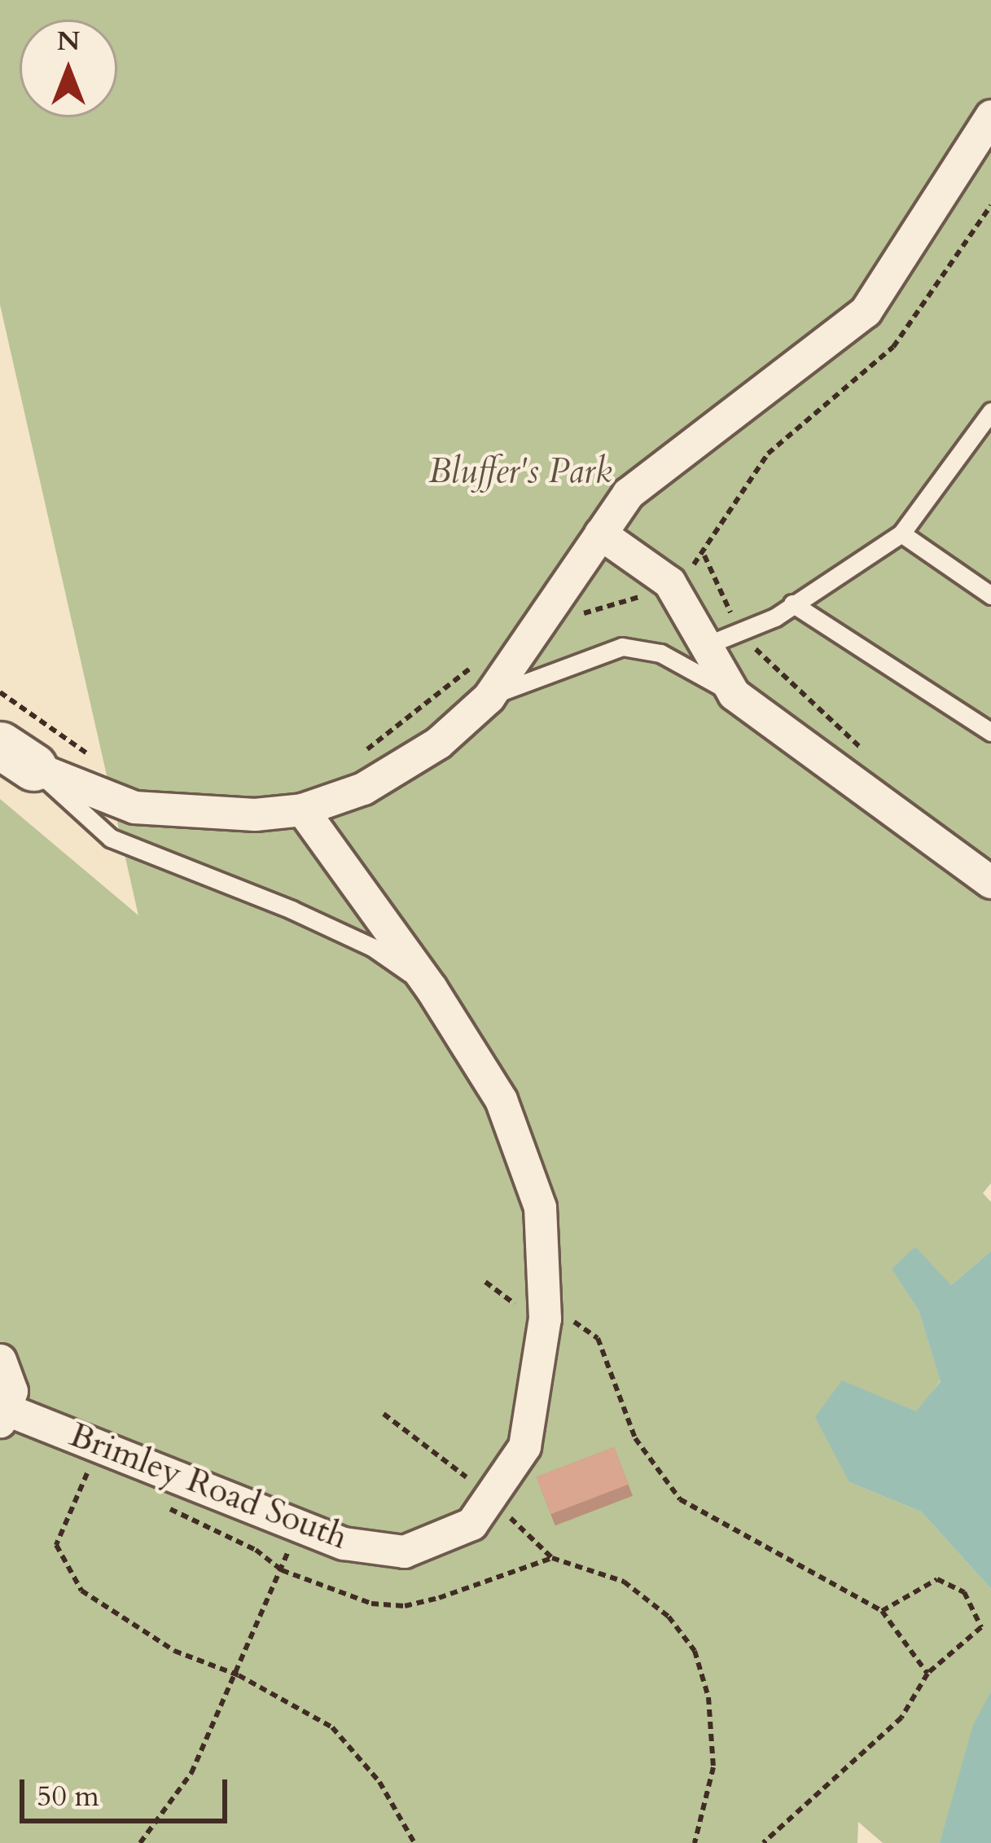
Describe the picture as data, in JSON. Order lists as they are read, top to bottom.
{
  "streets": {
    "street": ["Brimley Road South"]
  },
  "parks": ["Bluffer's Park"],
  "scale_bar": "50 m",
  "north": "top"
}
